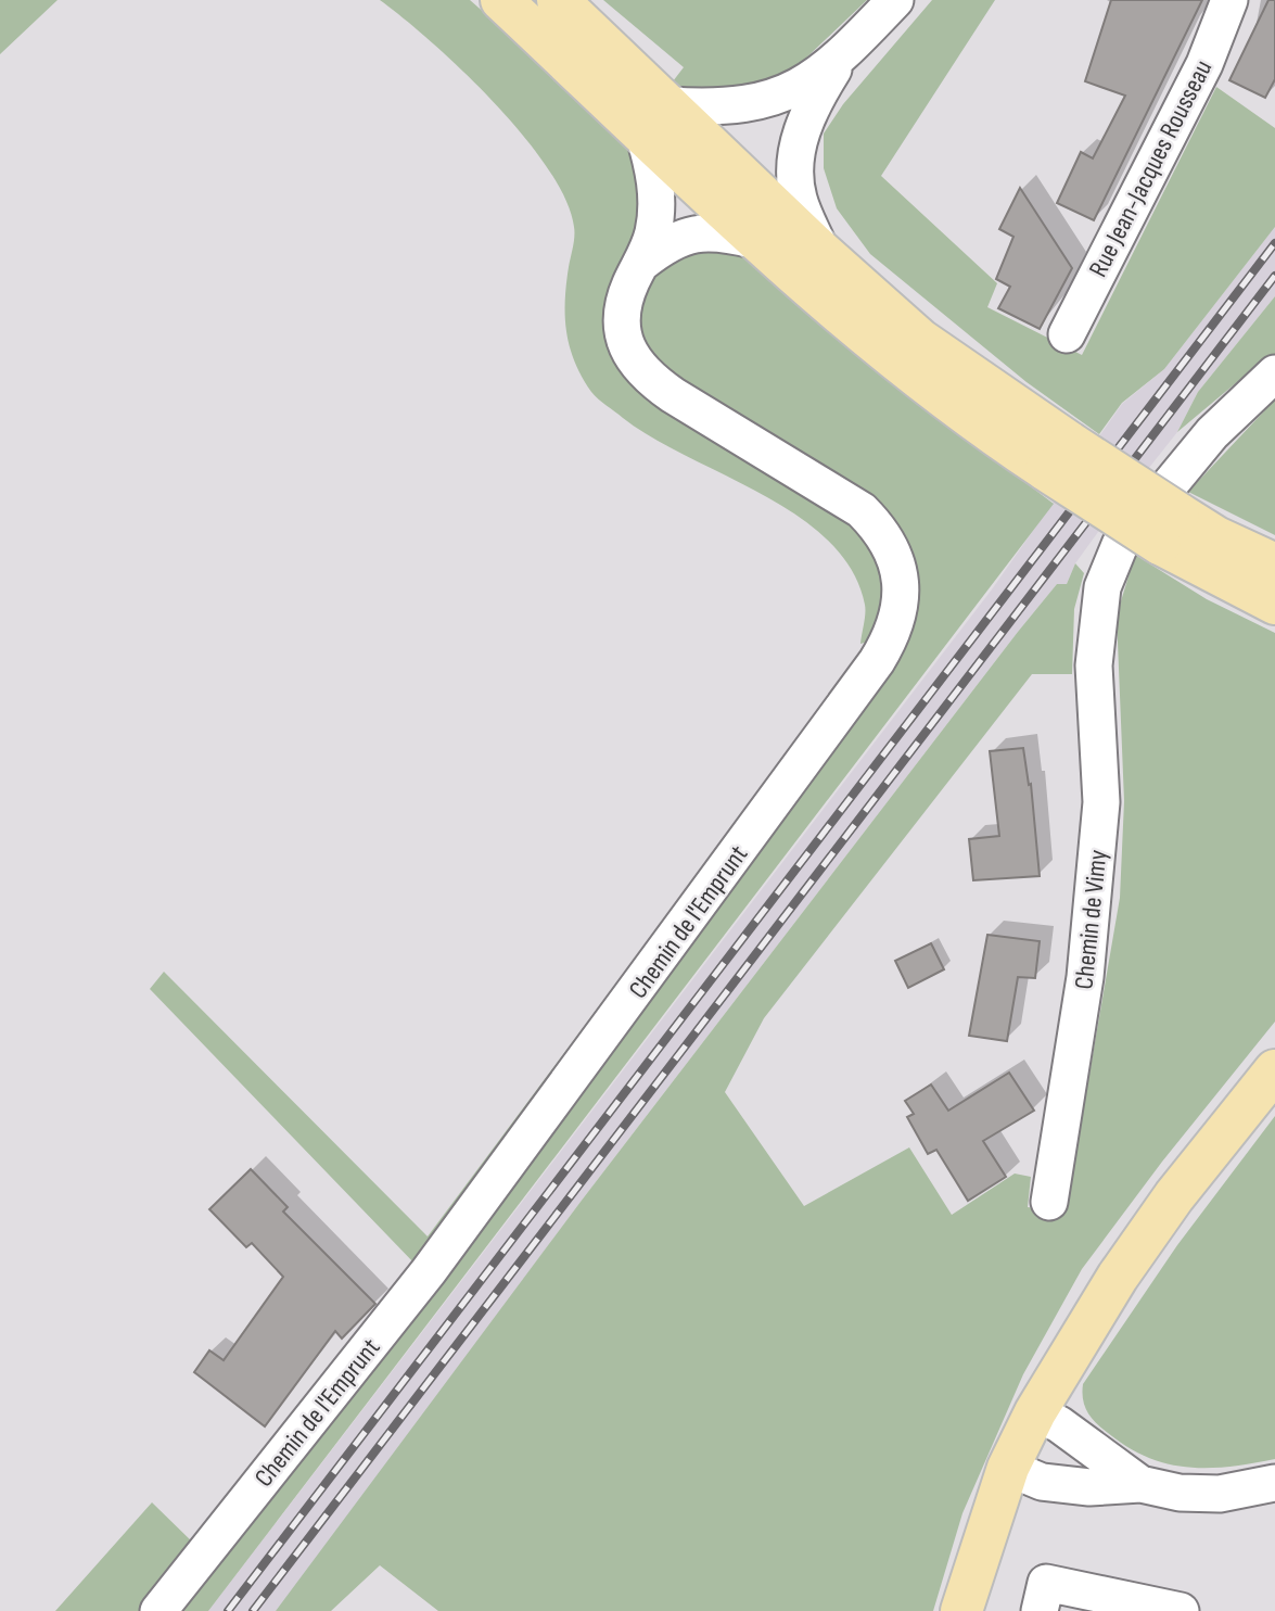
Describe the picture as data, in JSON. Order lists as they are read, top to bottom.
{
  "streets": {
    "street": ["Rue Jean-Jacques Rousseau", "Chemin de Vimy", "Chemin de l'Emprunt"]
  }
}
